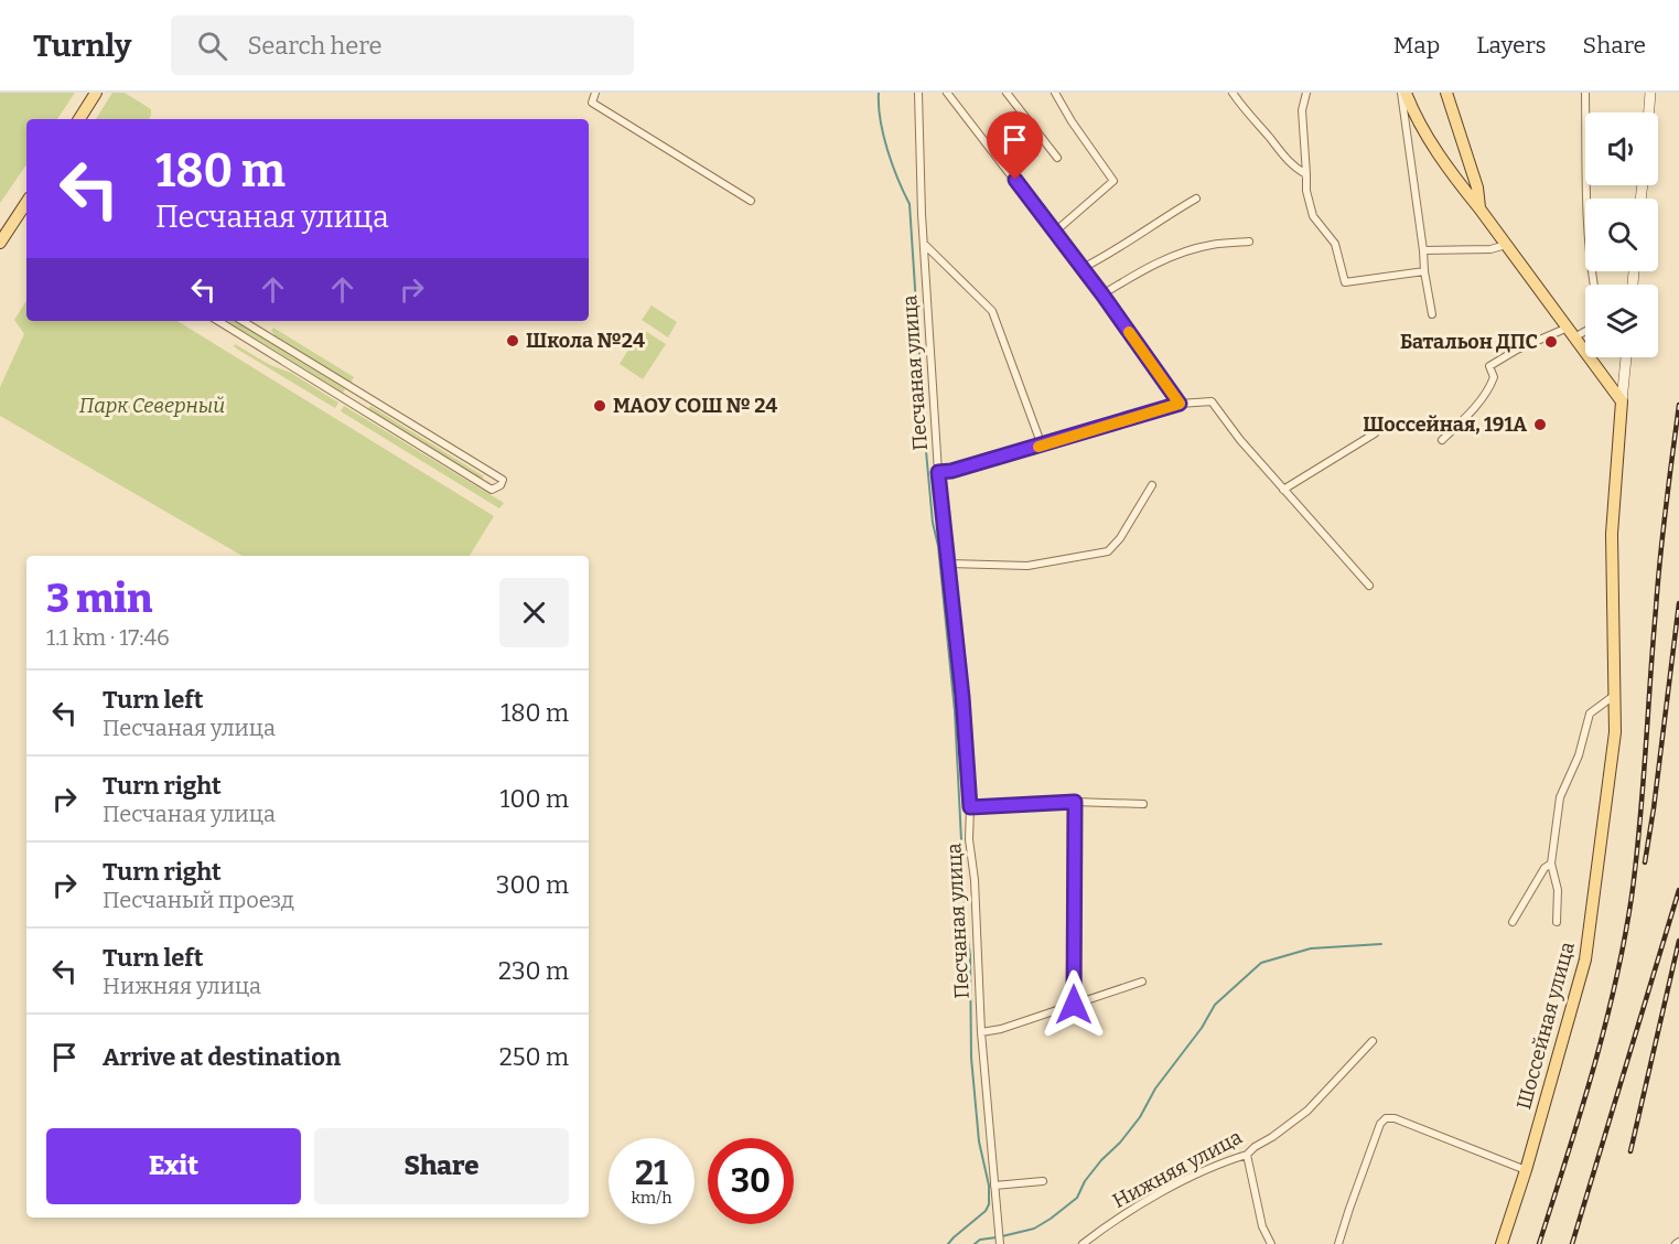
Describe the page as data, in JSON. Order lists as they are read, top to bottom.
{
  "streets": {
    "main road": ["Шоссейная улица"],
    "street": ["Песчаная улица", "Нижняя улица"]
  },
  "parks": ["Парк Северный"],
  "places": [
    "Школа №24",
    "Батальон ДПС",
    "МАОУ СОШ № 24",
    "Шоссейная, 191А"
  ],
  "page": {
    "header": "Turnly",
    "search": "Search here",
    "nav": ["Map", "Layers", "Share"],
    "turn": ["180 m", "Песчаная улица"],
    "heading": ["3 min", "1.1 km · 17:46"],
    "list": [
      {
        "name": "Turn left",
        "note": "Песчаная улица",
        "value": "180 m"
      },
      {
        "name": "Turn right",
        "note": "Песчаная улица",
        "value": "100 m"
      },
      {
        "name": "Turn right",
        "note": "Песчаный проезд",
        "value": "300 m"
      },
      {
        "name": "Turn left",
        "note": "Нижняя улица",
        "value": "230 m"
      },
      {
        "name": "Arrive at destination",
        "value": "250 m"
      }
    ],
    "buttons": ["Exit", "Share"],
    "speed": "21 km/h",
    "limit": "30"
  }
}
